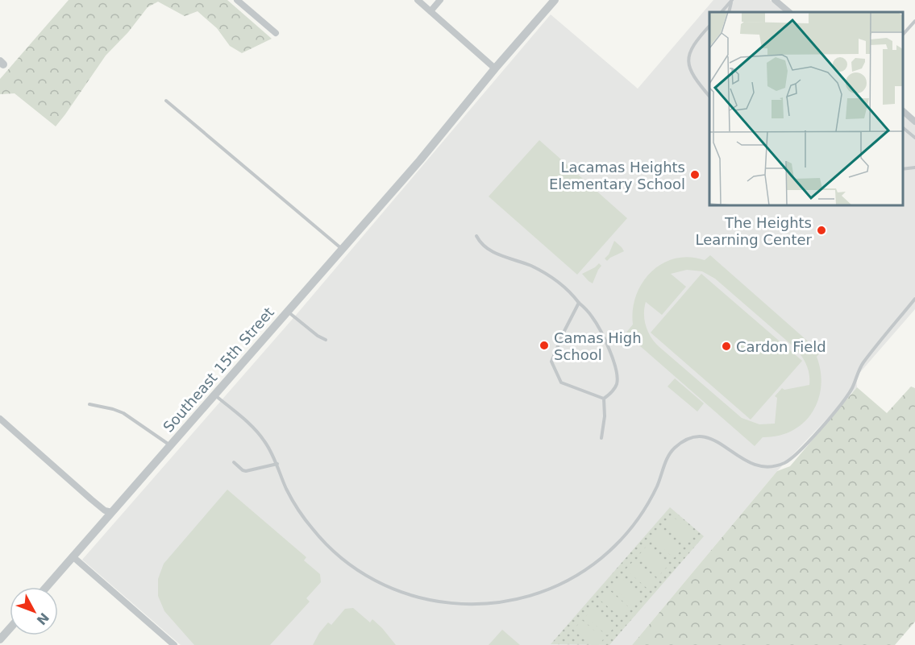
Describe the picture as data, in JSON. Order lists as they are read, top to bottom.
{
  "streets": {
    "street": ["Southeast 15th Street"]
  },
  "places": [
    "Lacamas Heights Elementary School",
    "The Heights Learning Center",
    "Camas High School",
    "Cardon Field"
  ],
  "north": "bottom right"
}
